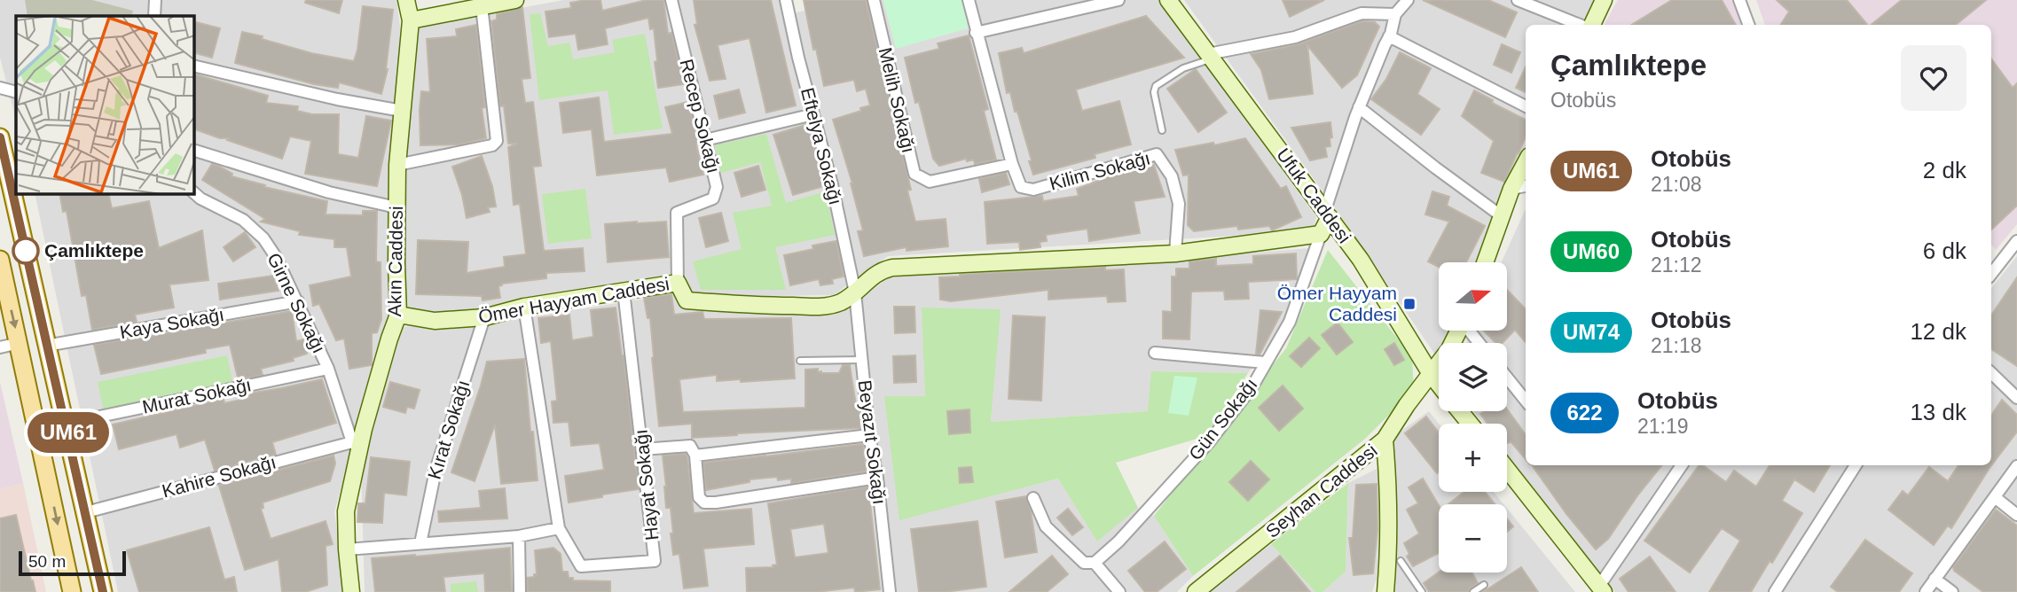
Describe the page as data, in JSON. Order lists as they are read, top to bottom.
{
  "streets": {
    "street": [
      "Melih Sokağı",
      "Recep Sokağı",
      "Eftelya Sokağı",
      "Kilim Sokağı",
      "Ufuk Caddesi",
      "Akın Caddesi",
      "Ömer Hayyam Caddesi",
      "Girne Sokağı",
      "Kaya Sokağı",
      "Murat Sokağı",
      "Gün Sokağı",
      "Kırat Sokağı",
      "Beyazıt Sokağı",
      "Kahire Sokağı",
      "Hayat Sokağı",
      "Seyhan Caddesi"
    ]
  },
  "crossings": [
    ["Melih Sokağı", "Kilim Sokağı"],
    ["Recep Sokağı", "Ömer Hayyam Caddesi"],
    ["Eftelya Sokağı", "Ömer Hayyam Caddesi"],
    ["Eftelya Sokağı", "Beyazıt Sokağı"],
    ["Kilim Sokağı", "Ömer Hayyam Caddesi"],
    ["Ufuk Caddesi", "Gün Sokağı"],
    ["Ufuk Caddesi", "Seyhan Caddesi"],
    ["Akın Caddesi", "Ömer Hayyam Caddesi"],
    ["Akın Caddesi", "Girne Sokağı"],
    ["Akın Caddesi", "Kahire Sokağı"],
    ["Ömer Hayyam Caddesi", "Gün Sokağı"],
    ["Ömer Hayyam Caddesi", "Kırat Sokağı"],
    ["Ömer Hayyam Caddesi", "Beyazıt Sokağı"],
    ["Ömer Hayyam Caddesi", "Hayat Sokağı"],
    ["Girne Sokağı", "Kaya Sokağı"],
    ["Girne Sokağı", "Murat Sokağı"],
    ["Girne Sokağı", "Kahire Sokağı"]
  ],
  "places": {
    "other": ["Çamlıktepe"],
    "transit": ["Ömer Hayyam Caddesi"]
  },
  "lines": ["bus line UM61"],
  "scale_bar": "50 m",
  "north": "right",
  "page": {
    "on_map": "UM61",
    "heading": ["Çamlıktepe", "Otobüs"],
    "list": [
      {
        "mark": "UM61",
        "name": "Otobüs",
        "note": "21:08",
        "value": "2 dk"
      },
      {
        "mark": "UM60",
        "name": "Otobüs",
        "note": "21:12",
        "value": "6 dk"
      },
      {
        "mark": "UM74",
        "name": "Otobüs",
        "note": "21:18",
        "value": "12 dk"
      },
      {
        "mark": "622",
        "name": "Otobüs",
        "note": "21:19",
        "value": "13 dk"
      }
    ],
    "map_buttons": ["+", "−"],
    "scale": "50 m"
  }
}
